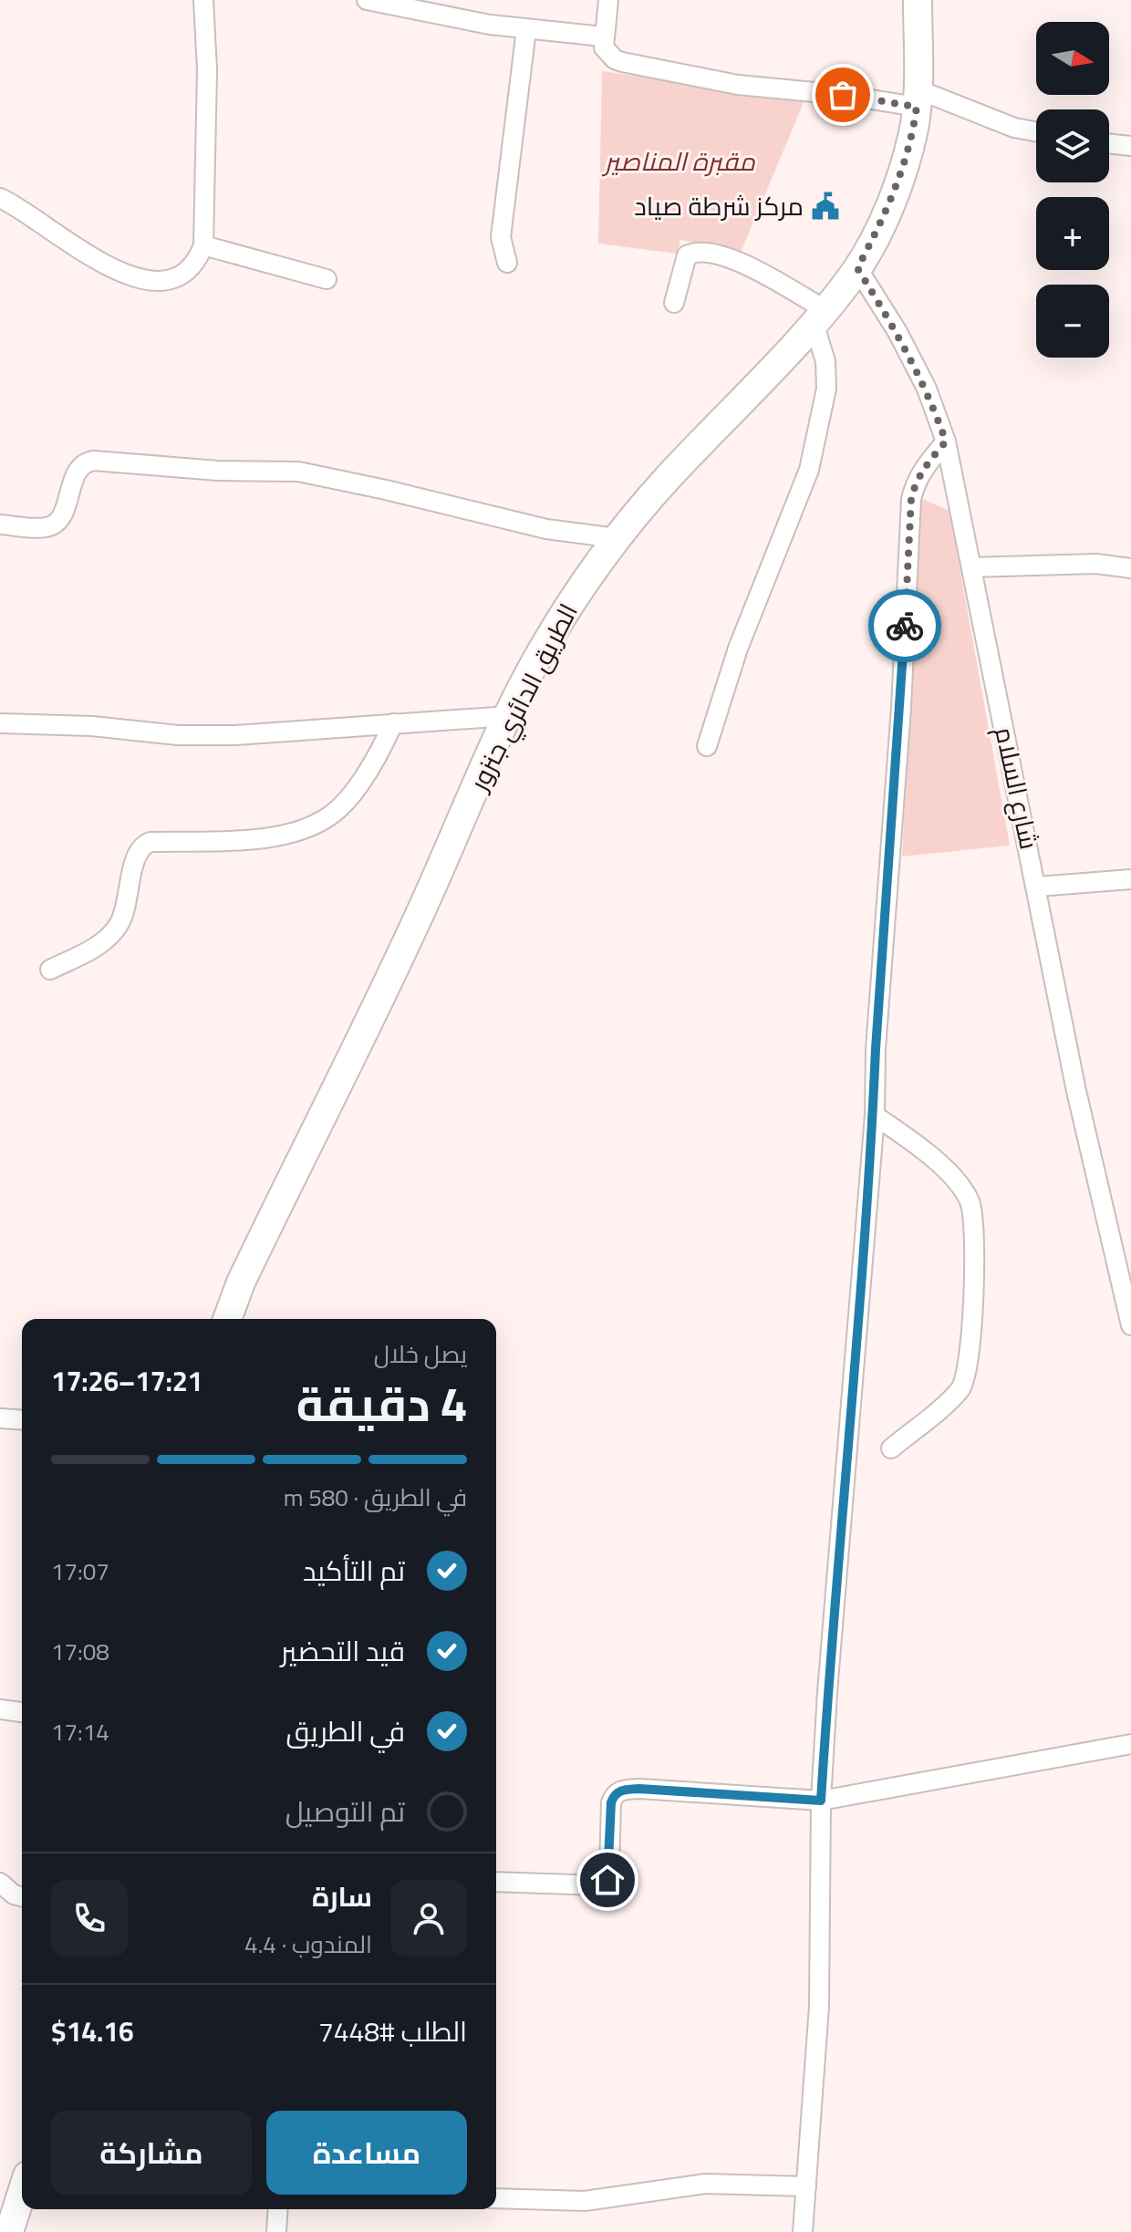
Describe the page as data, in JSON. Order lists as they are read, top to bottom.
{
  "streets": {
    "main road": ["الطريق الدائري جنزور"],
    "street": ["شارع السلام"]
  },
  "crossings": [
    ["الطريق الدائري جنزور", "شارع السلام"]
  ],
  "parks": ["مقبرة المناصير"],
  "places": {
    "public building": ["مركز شرطة صياد"]
  },
  "north": "right",
  "page": {
    "map_buttons": ["+", "−"],
    "heading": ["4 دقيقة", "يصل خلال", "17:21–17:26"],
    "panel": [
      "سارة",
      "المندوب · 4.4",
      "الطلب #7448",
      "$14.16"
    ],
    "bar": "في الطريق · 580 m",
    "list": [
      ["تم التأكيد", "17:07"],
      ["قيد التحضير", "17:08"],
      ["في الطريق", "17:14"],
      "تم التوصيل"
    ],
    "buttons": ["مساعدة", "مشاركة"]
  }
}
